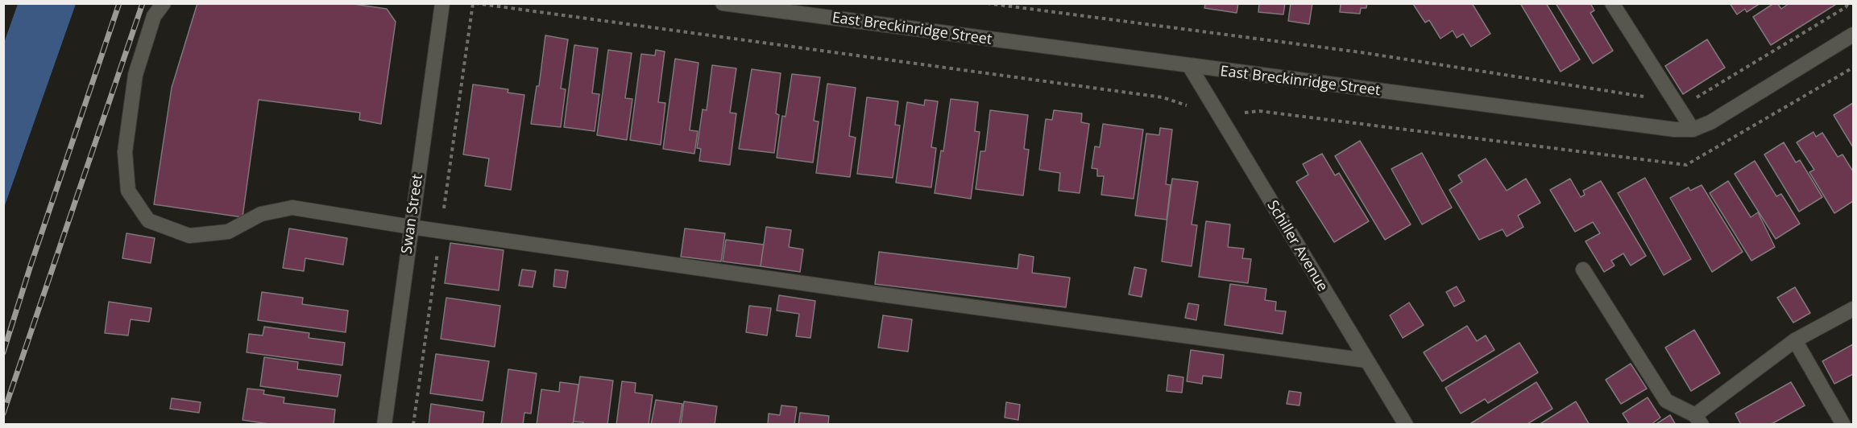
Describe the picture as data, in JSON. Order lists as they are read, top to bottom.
{
  "streets": {
    "street": ["East Breckinridge Street", "Swan Street", "Schiller Avenue"]
  },
  "crossings": [
    ["East Breckinridge Street", "Schiller Avenue"]
  ]
}
